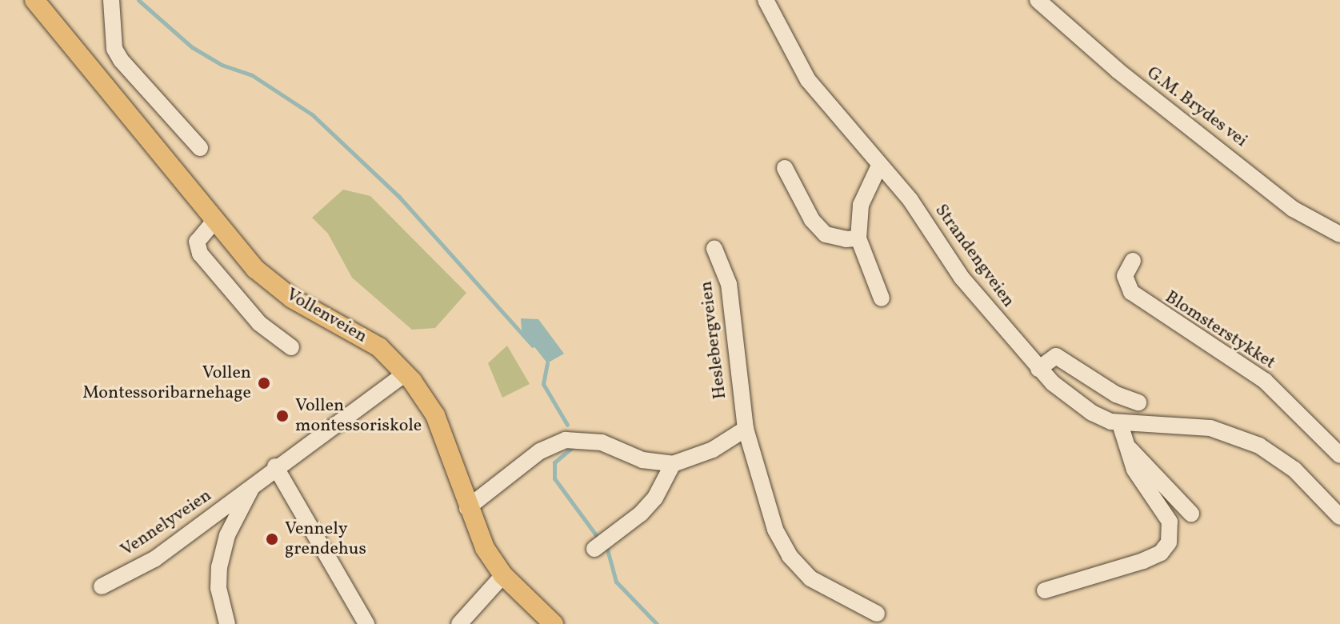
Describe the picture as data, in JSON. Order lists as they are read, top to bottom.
{
  "streets": {
    "main road": ["Vollenveien"],
    "street": [
      "G.M. Brydes vei",
      "Strandengveien",
      "Blomsterstykket",
      "Heslebergveien",
      "Vennelyveien"
    ]
  },
  "crossings": [
    ["Vollenveien", "Vennelyveien"]
  ],
  "places": ["Vollen Montessoribarnehage", "Vollen montessoriskole", "Vennely grendehus"]
}
